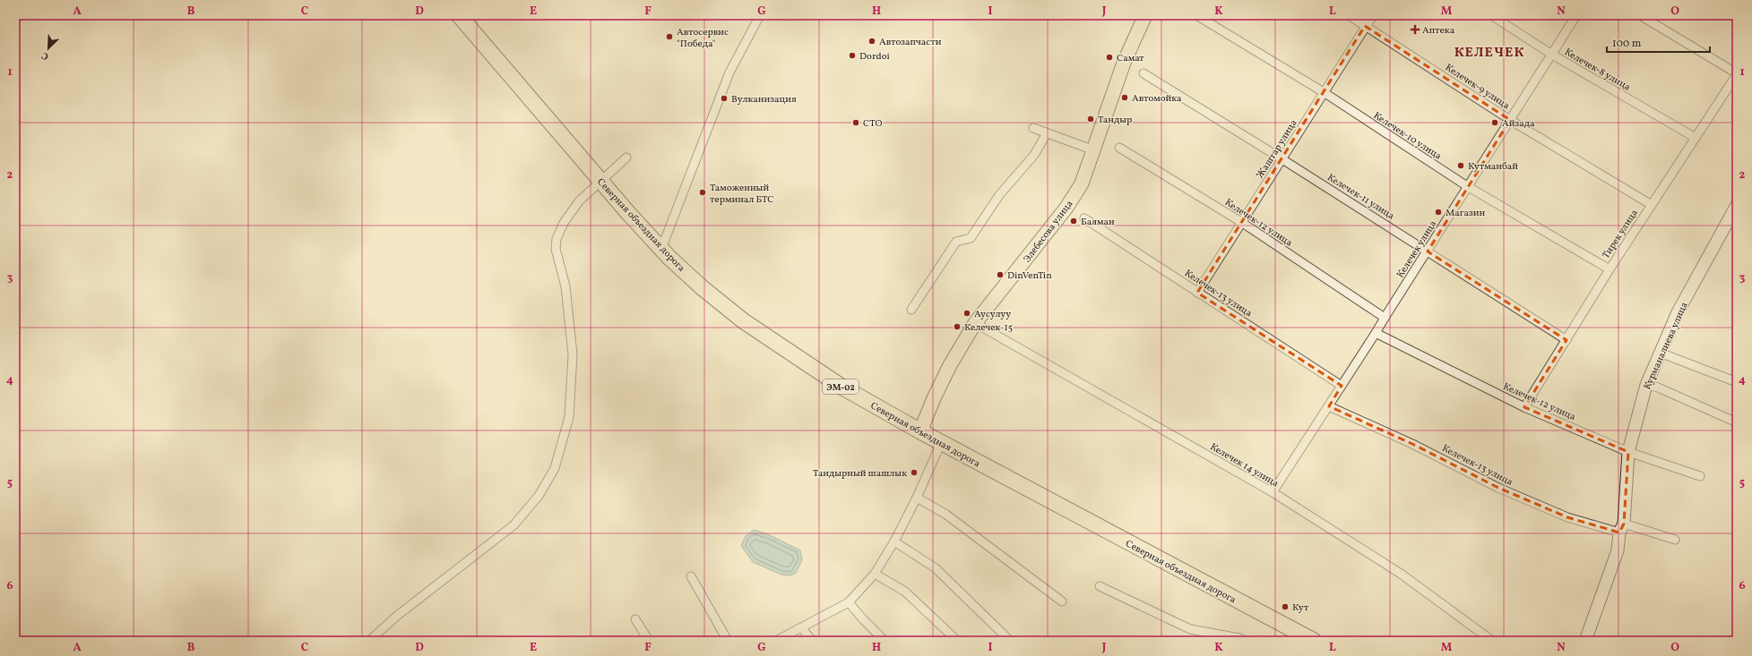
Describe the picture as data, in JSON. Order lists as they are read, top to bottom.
{
  "streets": {
    "highway": ["Северная объездная дорога", "ЭМ-02"],
    "main road": ["Элебесова улица"],
    "street": [
      "Келечек-8 улица",
      "Келечек-9 улица",
      "Келечек-10 улица",
      "Жаштар улица",
      "Келечек-11 улица",
      "Келечек-12 улица",
      "Тирек улица",
      "Келечек улица",
      "Келечек-13 улица",
      "Курманалиева улица",
      "Келечек 14 улица"
    ]
  },
  "crossings": [
    ["Келечек-8 улица", "Тирек улица"],
    ["Келечек-8 улица", "Келечек улица"],
    ["Келечек-9 улица", "Жаштар улица"],
    ["Келечек-9 улица", "Тирек улица"],
    ["Келечек-9 улица", "Келечек улица"],
    ["Келечек-10 улица", "Жаштар улица"],
    ["Келечек-10 улица", "Тирек улица"],
    ["Келечек-10 улица", "Келечек улица"],
    ["Жаштар улица", "Келечек-11 улица"],
    ["Жаштар улица", "Келечек-12 улица"],
    ["Жаштар улица", "Келечек-13 улица"],
    ["Келечек-11 улица", "Тирек улица"],
    ["Келечек-11 улица", "Келечек улица"],
    ["Келечек-12 улица", "Тирек улица"],
    ["Келечек-12 улица", "Келечек улица"],
    ["Келечек-12 улица", "Курманалиева улица"],
    ["Северная объездная дорога", "Элебесова улица"],
    ["Элебесова улица", "Келечек 14 улица"],
    ["Келечек улица", "Келечек-13 улица"],
    ["Келечек улица", "Келечек 14 улица"],
    ["Келечек-13 улица", "Курманалиева улица"]
  ],
  "districts": ["КЕЛЕЧЕК"],
  "places": {
    "health": ["Аптека"],
    "other": [
      "Автосервис \"Победа\"",
      "Автозапчасти",
      "Dordoi",
      "Самат",
      "Автомойка",
      "Вулканизация",
      "Тандыр",
      "СТО",
      "Айзада",
      "Кутманбай",
      "Таможенный терминал БТС",
      "Магазин",
      "Баяман",
      "DinVenTin",
      "Аусулуу",
      "Келечек-15",
      "Тандырный шашлык",
      "Кут"
    ]
  },
  "scale_bar": "100 m",
  "north": "bottom left",
  "grid": {
    "columns": [
      "A",
      "B",
      "C",
      "D",
      "E",
      "F",
      "G",
      "H",
      "I",
      "J",
      "K",
      "L",
      "M",
      "N",
      "O"
    ],
    "rows": [
      "1",
      "2",
      "3",
      "4",
      "5",
      "6"
    ]
  }
}
